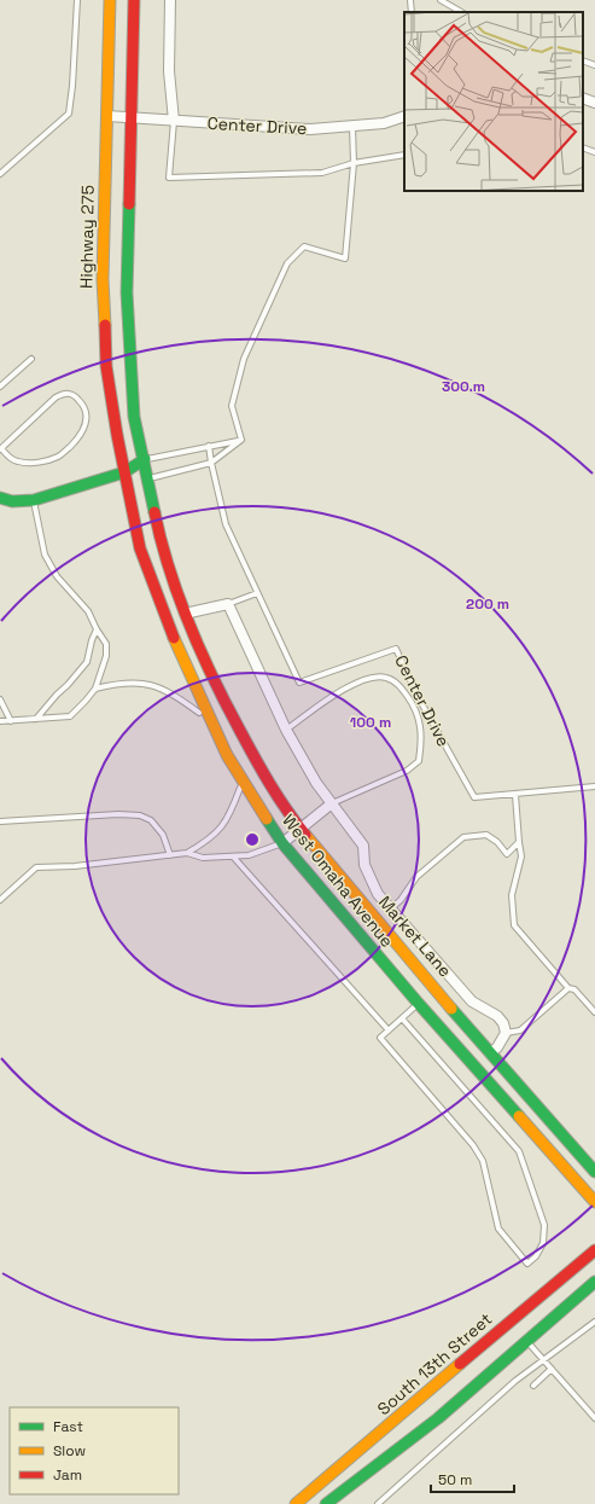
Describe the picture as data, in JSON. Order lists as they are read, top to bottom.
{
  "streets": {
    "main road": ["Highway 275", "West Omaha Avenue", "South 13th Street"],
    "street": ["Center Drive", "Market Lane"]
  },
  "crossings": [
    ["Center Drive", "Highway 275"],
    ["Highway 275", "West Omaha Avenue"]
  ],
  "legend": ["Fast", "Slow", "Jam"],
  "scale_bar": "50 m",
  "rings": ["300 m", "200 m", "100 m"]
}
